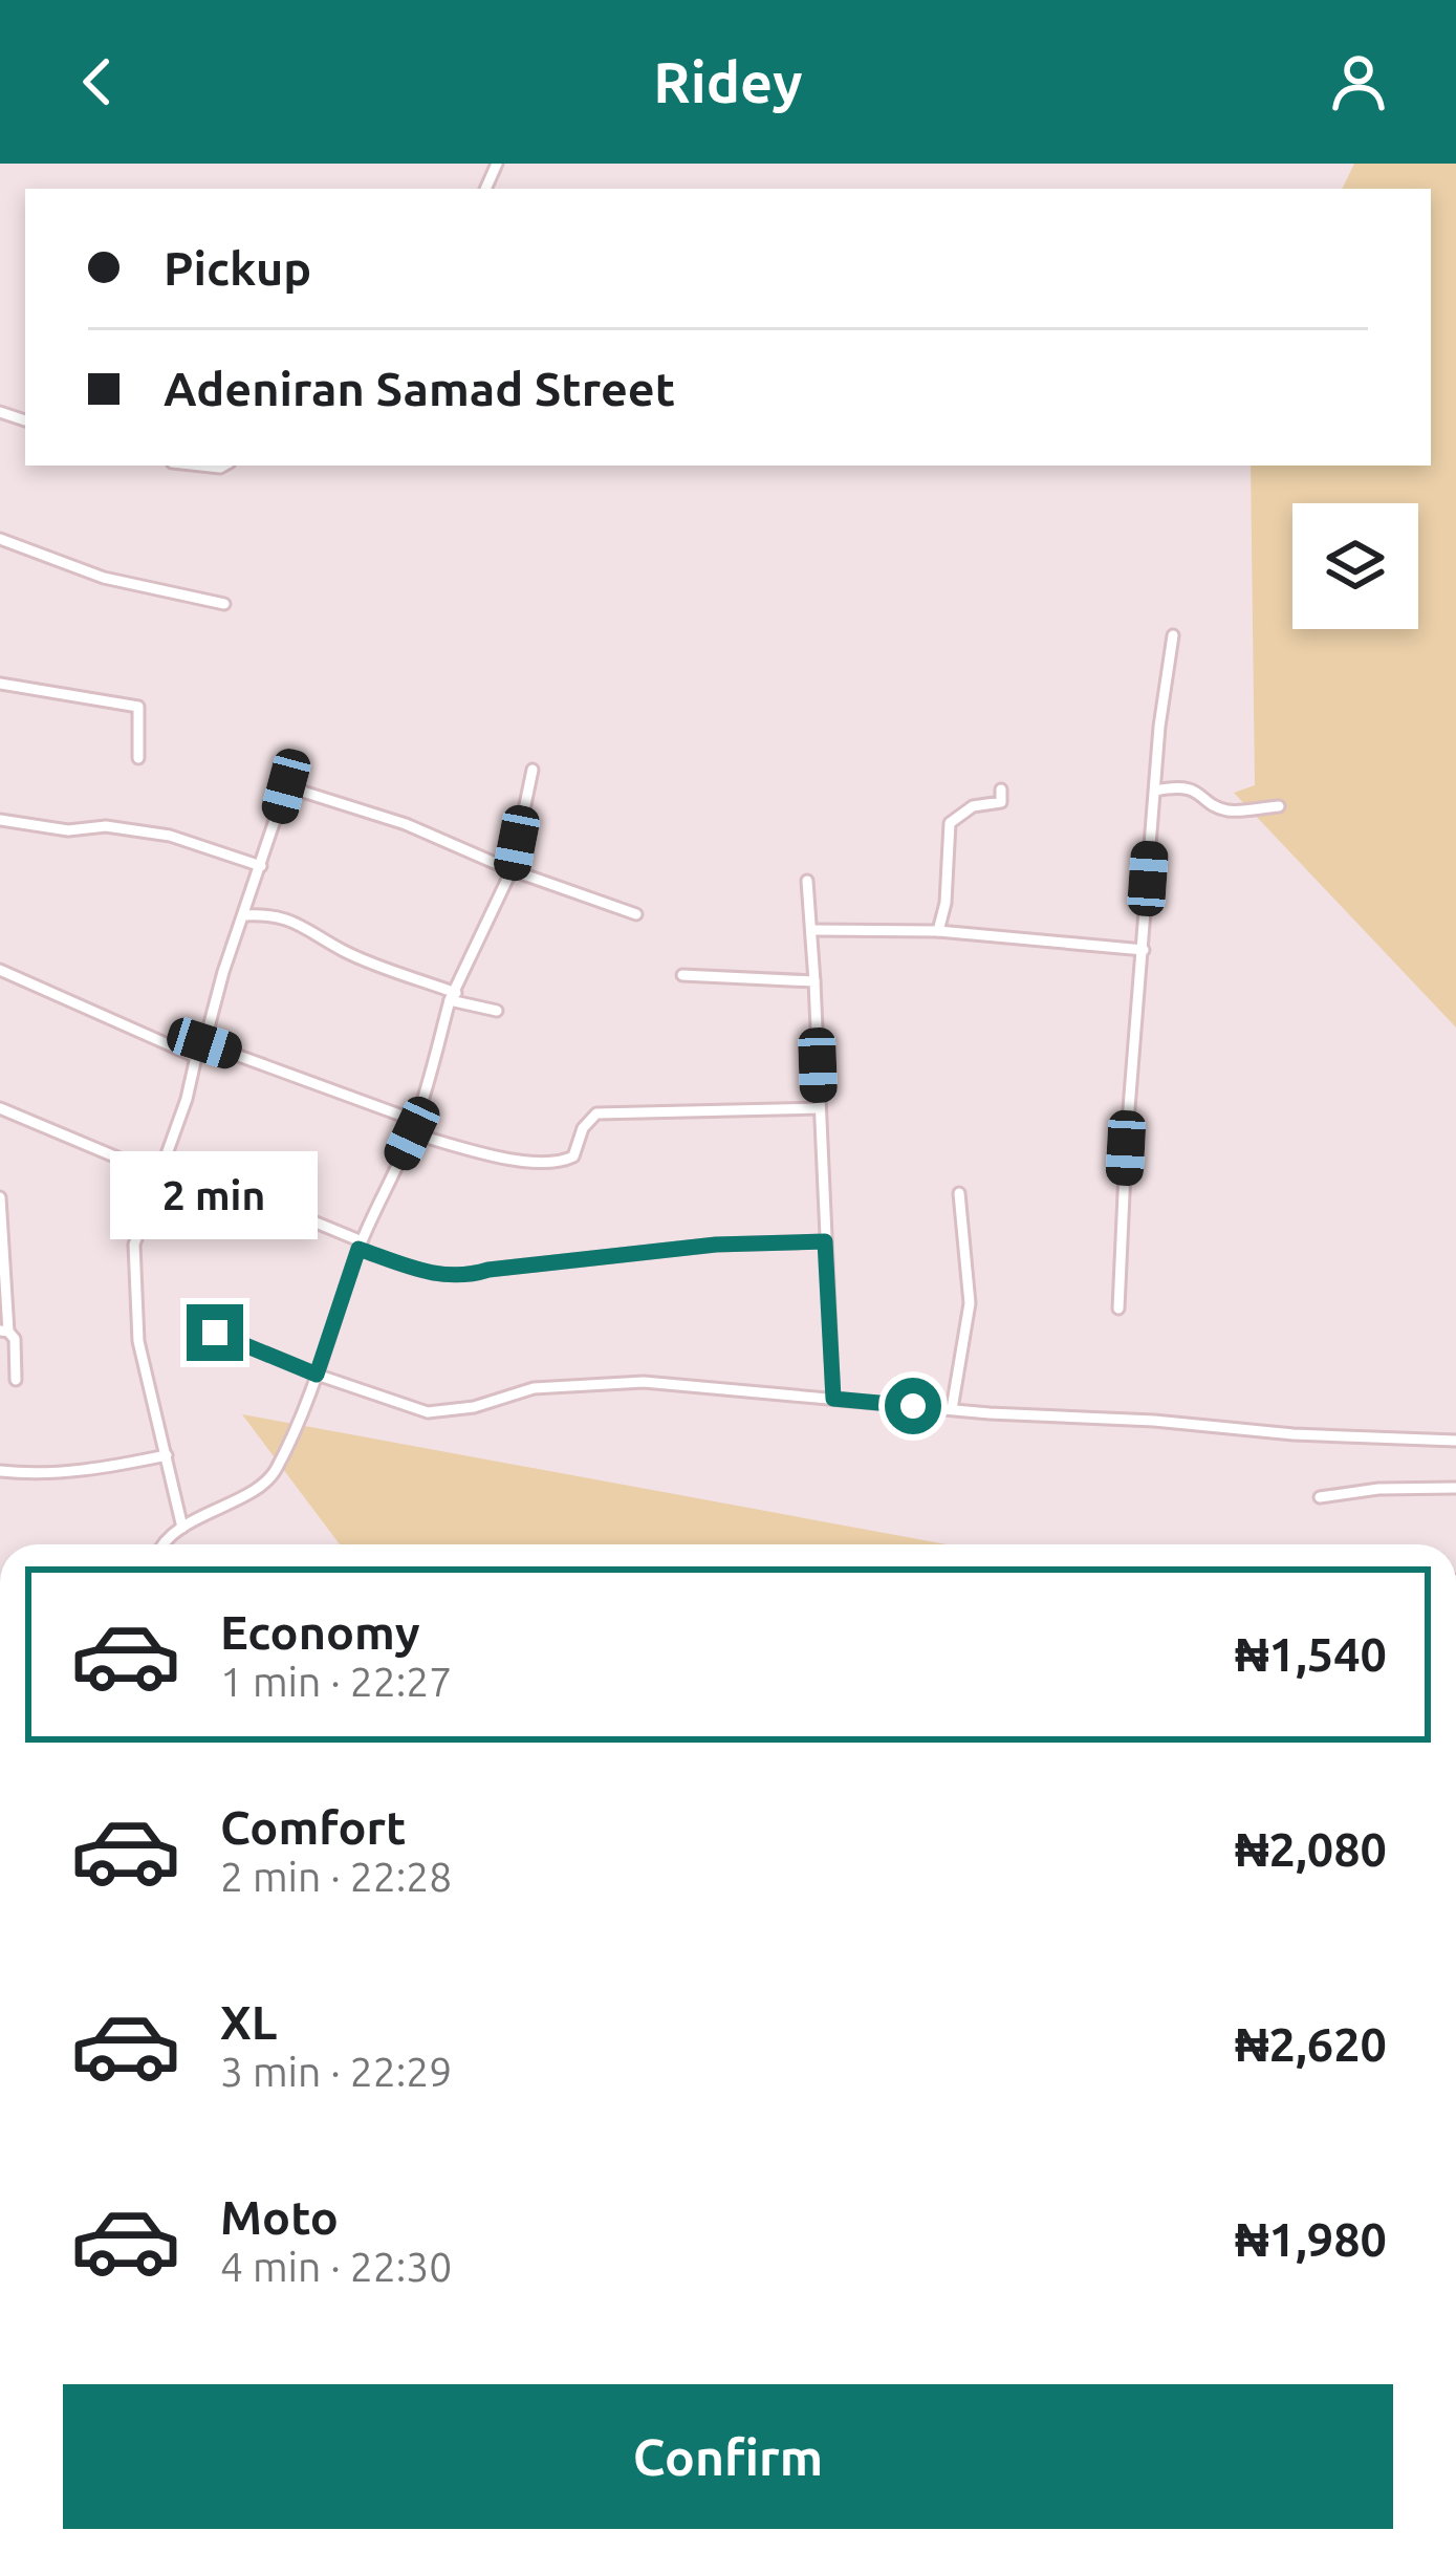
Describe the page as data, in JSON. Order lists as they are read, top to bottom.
{
  "page": {
    "header": "Ridey",
    "banner": ["Pickup", "Adeniran Samad Street"],
    "bubble": "2 min",
    "list": [
      {
        "name": "Economy",
        "note": "1 min · 22:27",
        "value": "₦1,540"
      },
      {
        "name": "Comfort",
        "note": "2 min · 22:28",
        "value": "₦2,080"
      },
      {
        "name": "XL",
        "note": "3 min · 22:29",
        "value": "₦2,620"
      },
      {
        "name": "Moto",
        "note": "4 min · 22:30",
        "value": "₦1,980"
      }
    ],
    "buttons": "Confirm"
  }
}
